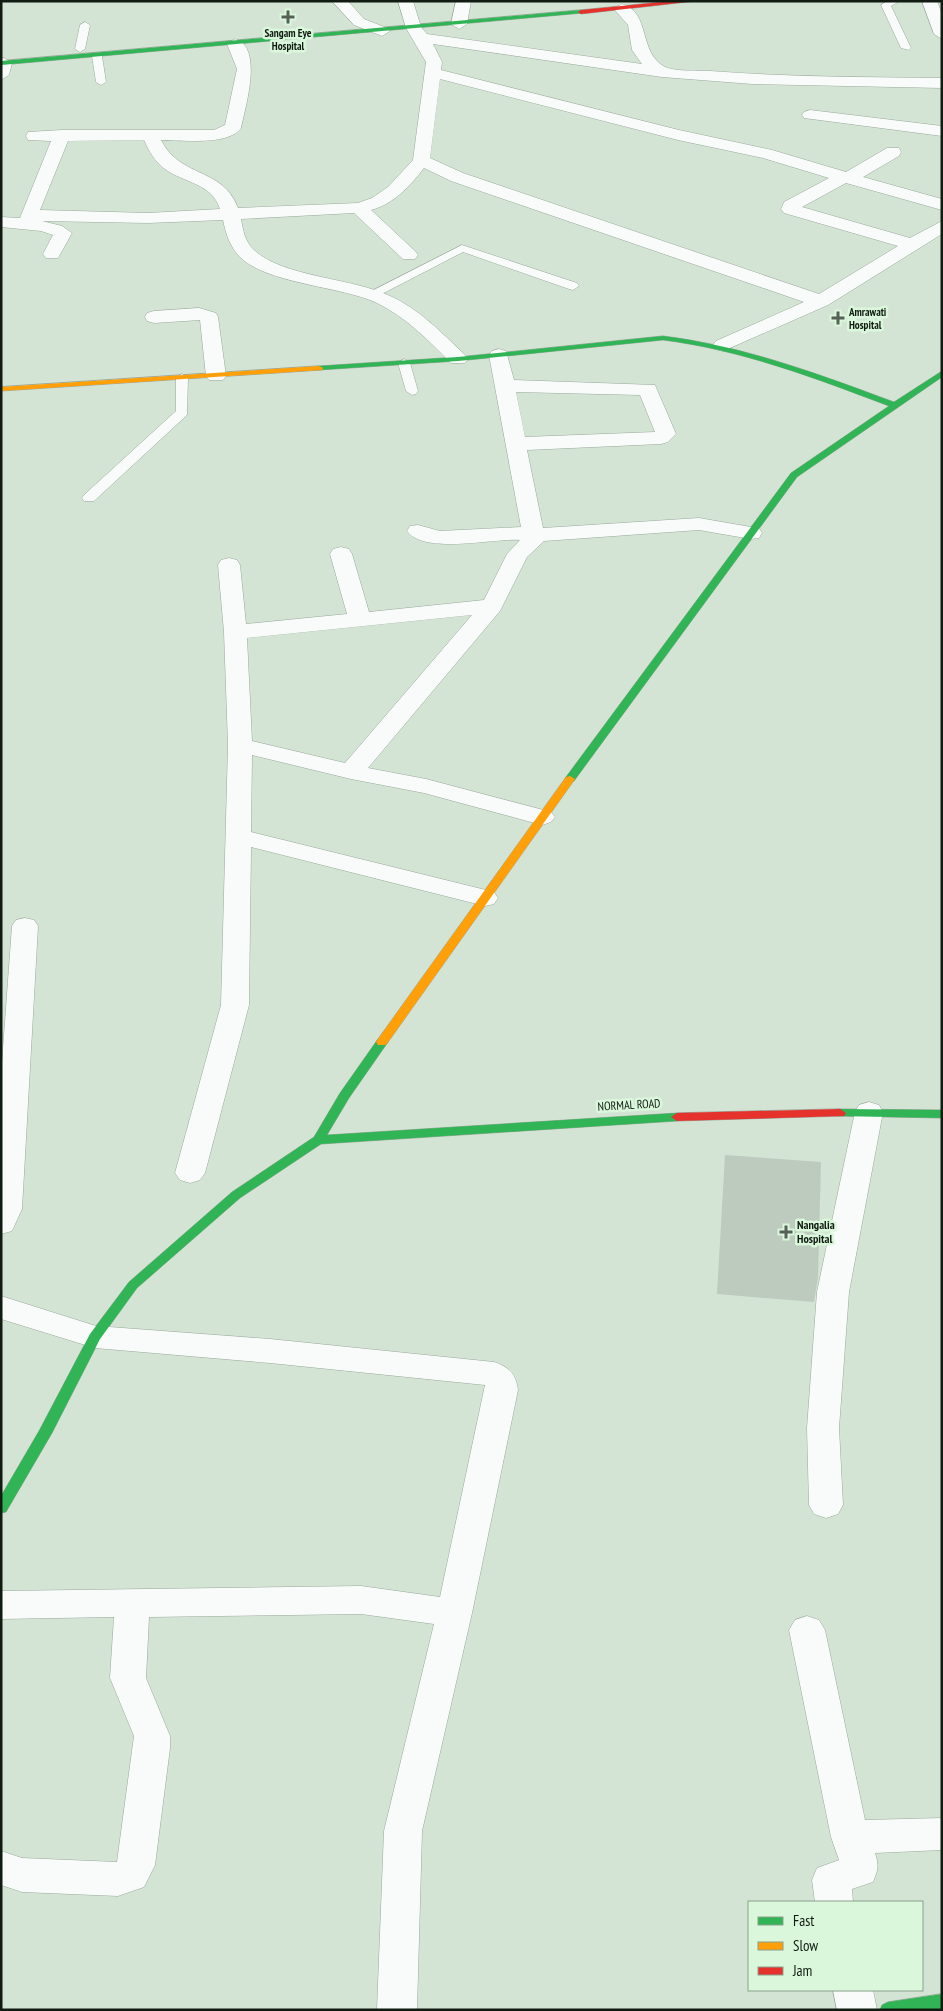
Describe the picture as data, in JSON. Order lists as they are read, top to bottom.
{
  "streets": {
    "main road": ["NORMAL ROAD"]
  },
  "places": {
    "health": ["Sangam Eye Hospital", "Amrawati Hospital", "Nangalia Hospital"]
  },
  "legend": ["Fast", "Slow", "Jam"]
}
